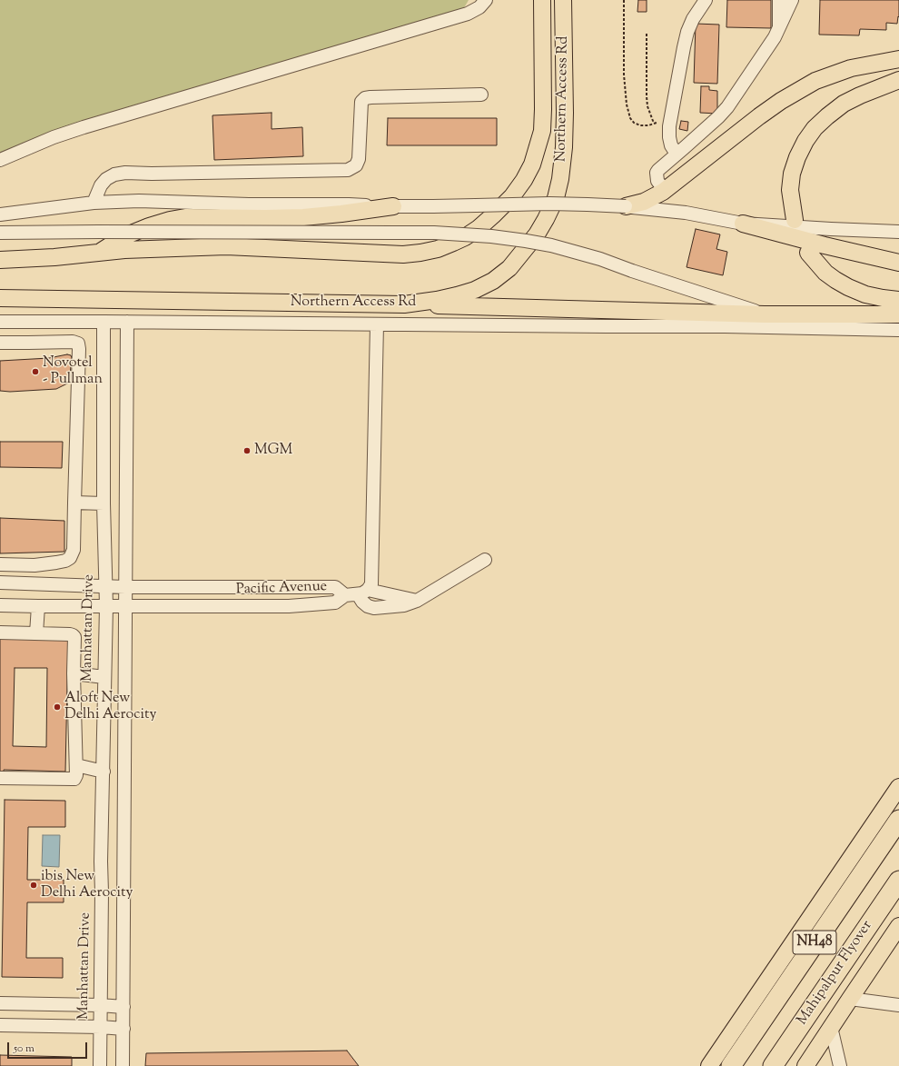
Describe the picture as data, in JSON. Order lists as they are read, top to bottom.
{
  "streets": {
    "highway": ["NH48", "Mahipalpur Flyover"],
    "main road": ["Northern Access Rd"],
    "street": ["Pacific Avenue", "Manhattan Drive"]
  },
  "crossings": [
    ["Pacific Avenue", "Manhattan Drive"]
  ],
  "places": [
    "Novotel - Pullman",
    "MGM",
    "Aloft New Delhi Aerocity",
    "ibis New Delhi Aerocity"
  ],
  "scale_bar": "50 m"
}
